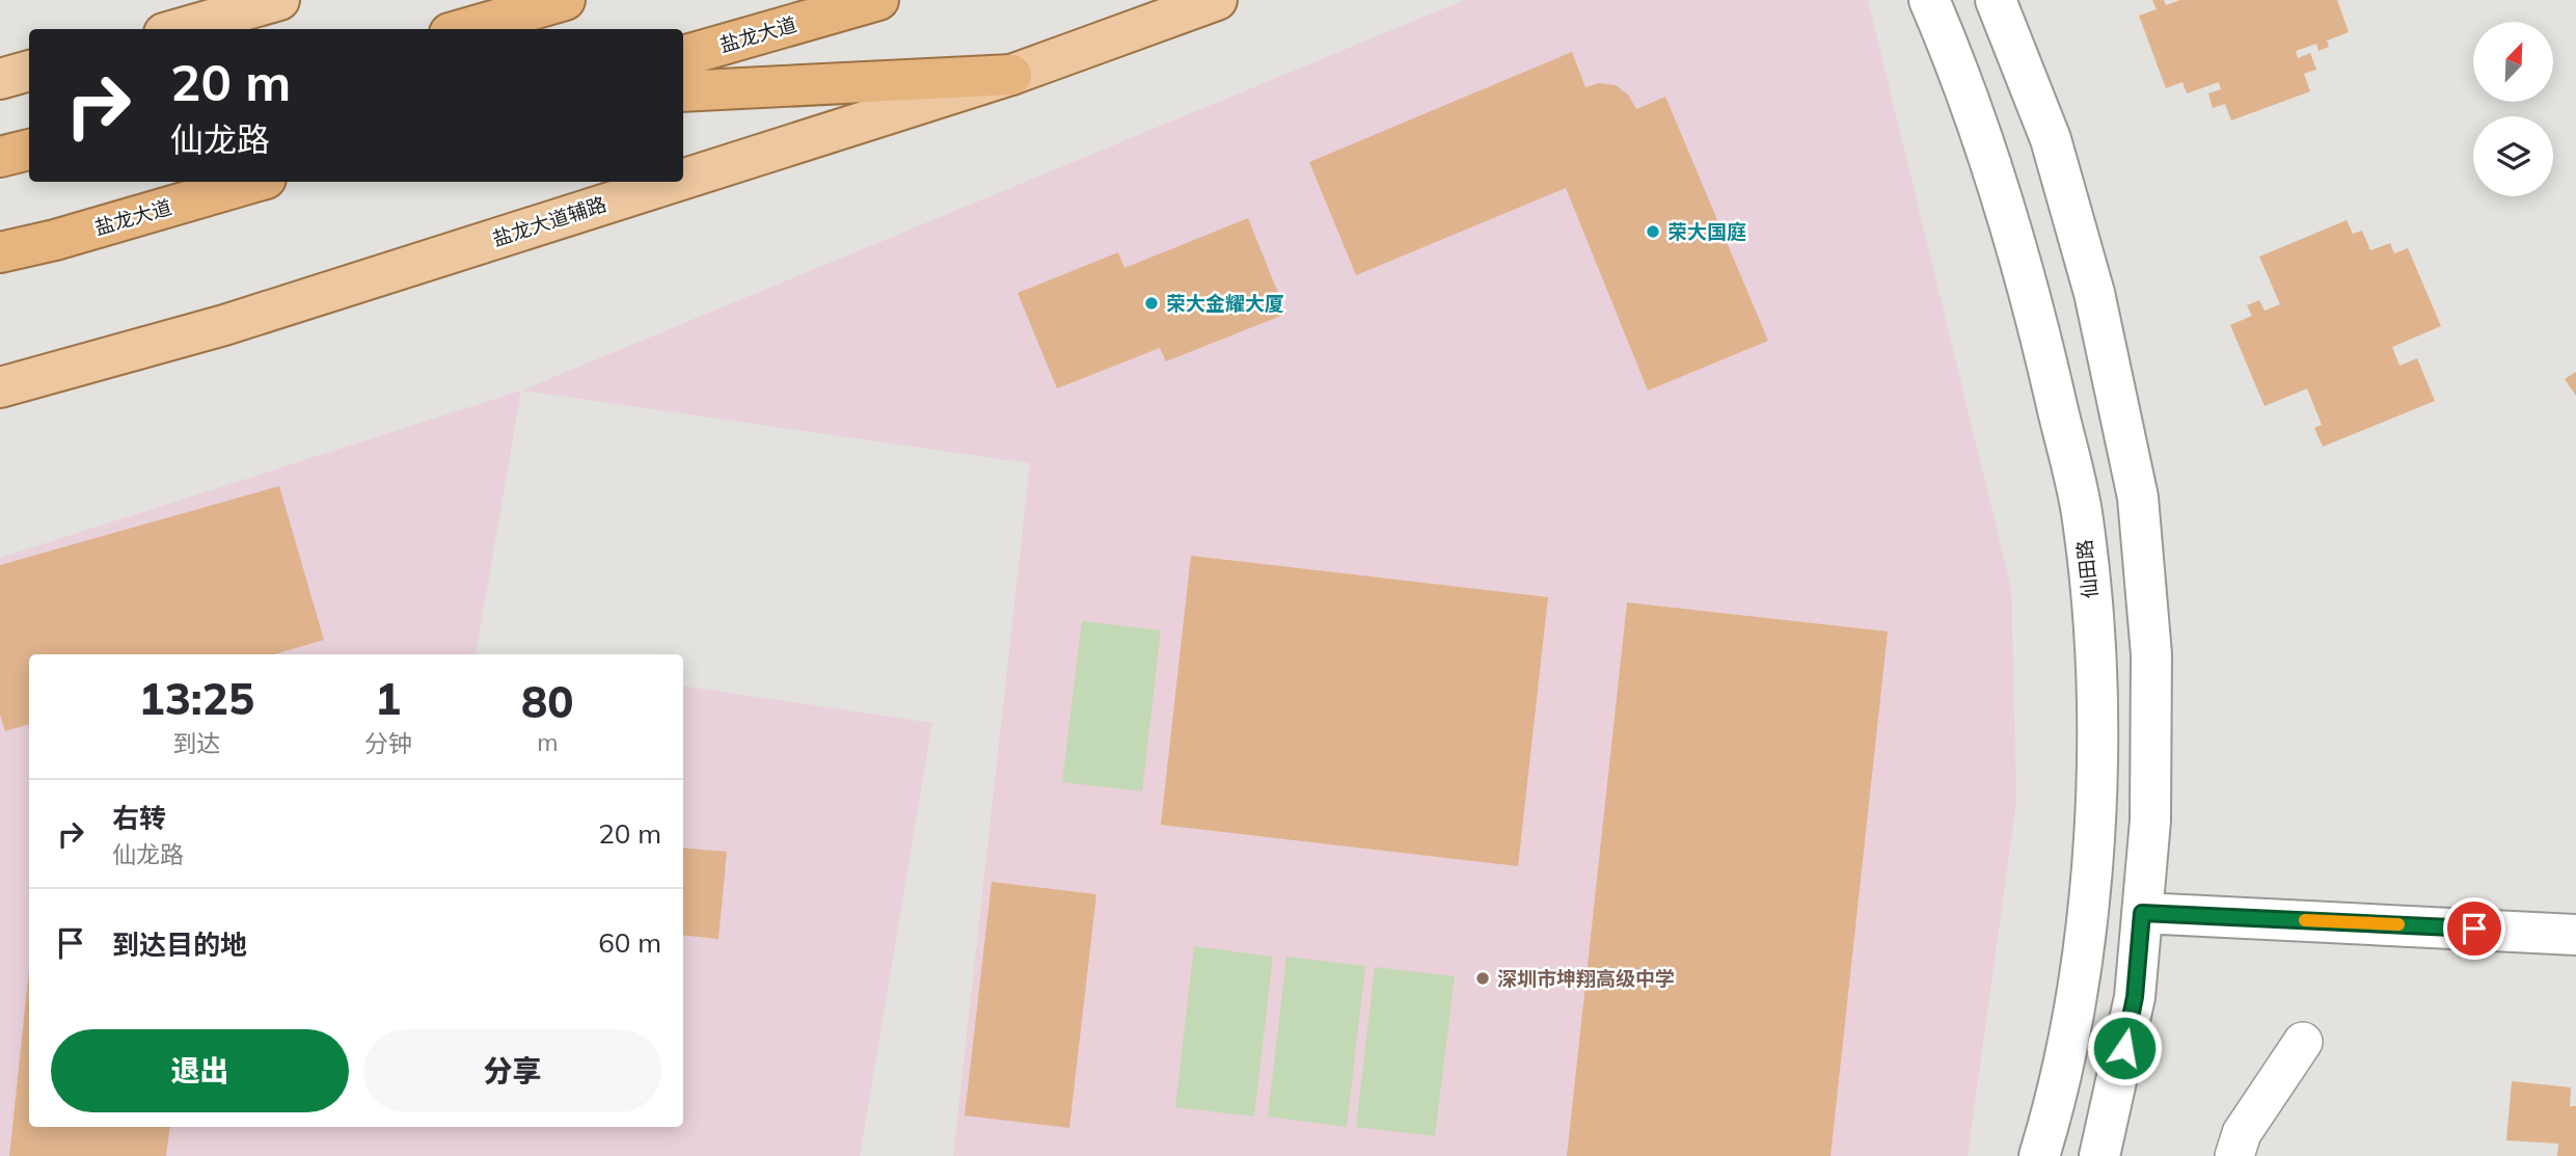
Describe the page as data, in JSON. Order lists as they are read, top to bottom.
{
  "streets": {
    "highway": ["盐龙大道"],
    "main road": ["盐龙大道辅路"],
    "street": ["仙田路"]
  },
  "places": ["荣大国庭", "荣大金耀大厦", "深圳市坤翔高级中学"],
  "north": "top right",
  "page": {
    "turn": ["20 m", "仙龙路"],
    "eta": [
      "13:25",
      "到达",
      "1",
      "分钟",
      "80",
      "m"
    ],
    "list": [
      {
        "name": "右转",
        "note": "仙龙路",
        "value": "20 m"
      },
      {
        "name": "到达目的地",
        "value": "60 m"
      }
    ],
    "buttons": ["退出", "分享"]
  }
}
